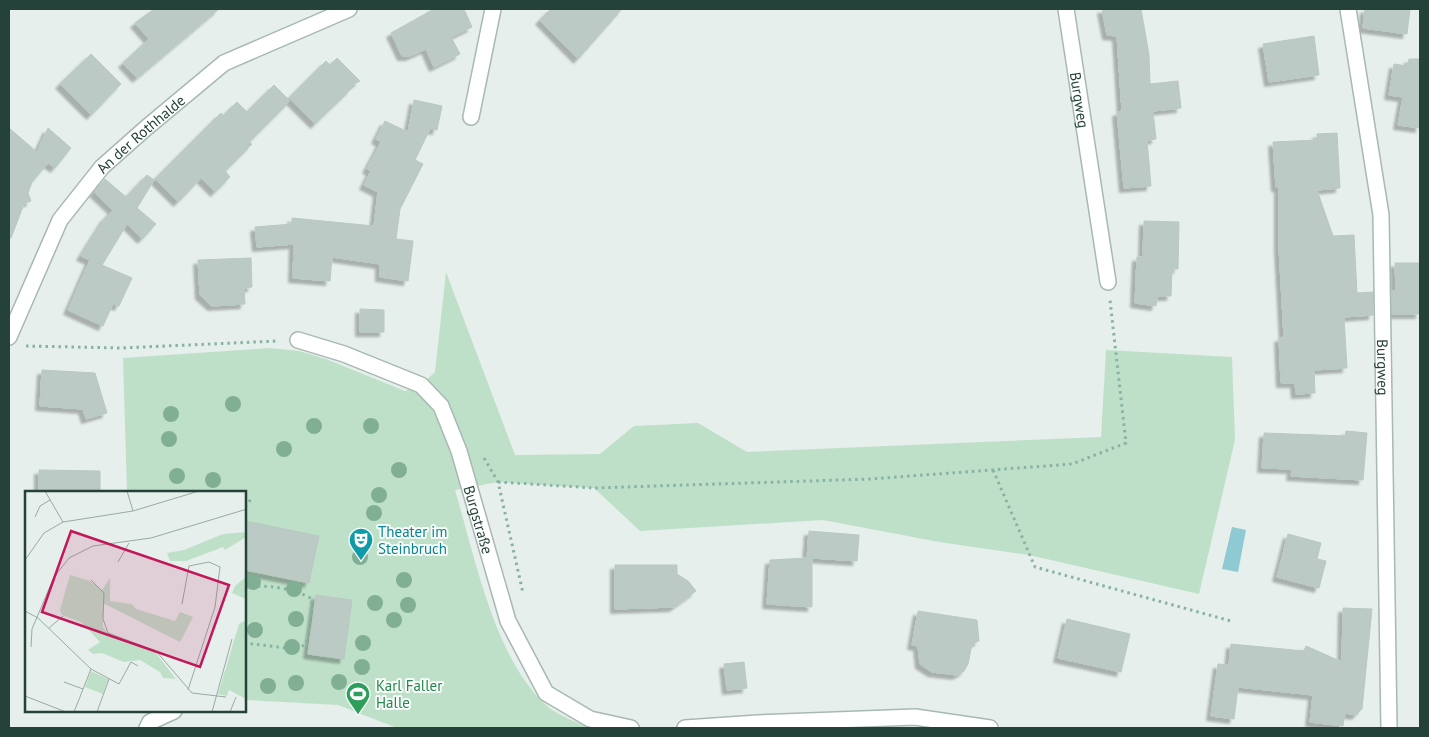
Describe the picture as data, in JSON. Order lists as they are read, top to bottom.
{
  "streets": {
    "street": ["Burgweg", "An der Rothhalde", "Burgstraße"]
  },
  "places": {
    "theatre": ["Theater im Steinbruch"],
    "sports": ["Karl Faller Halle"]
  }
}
